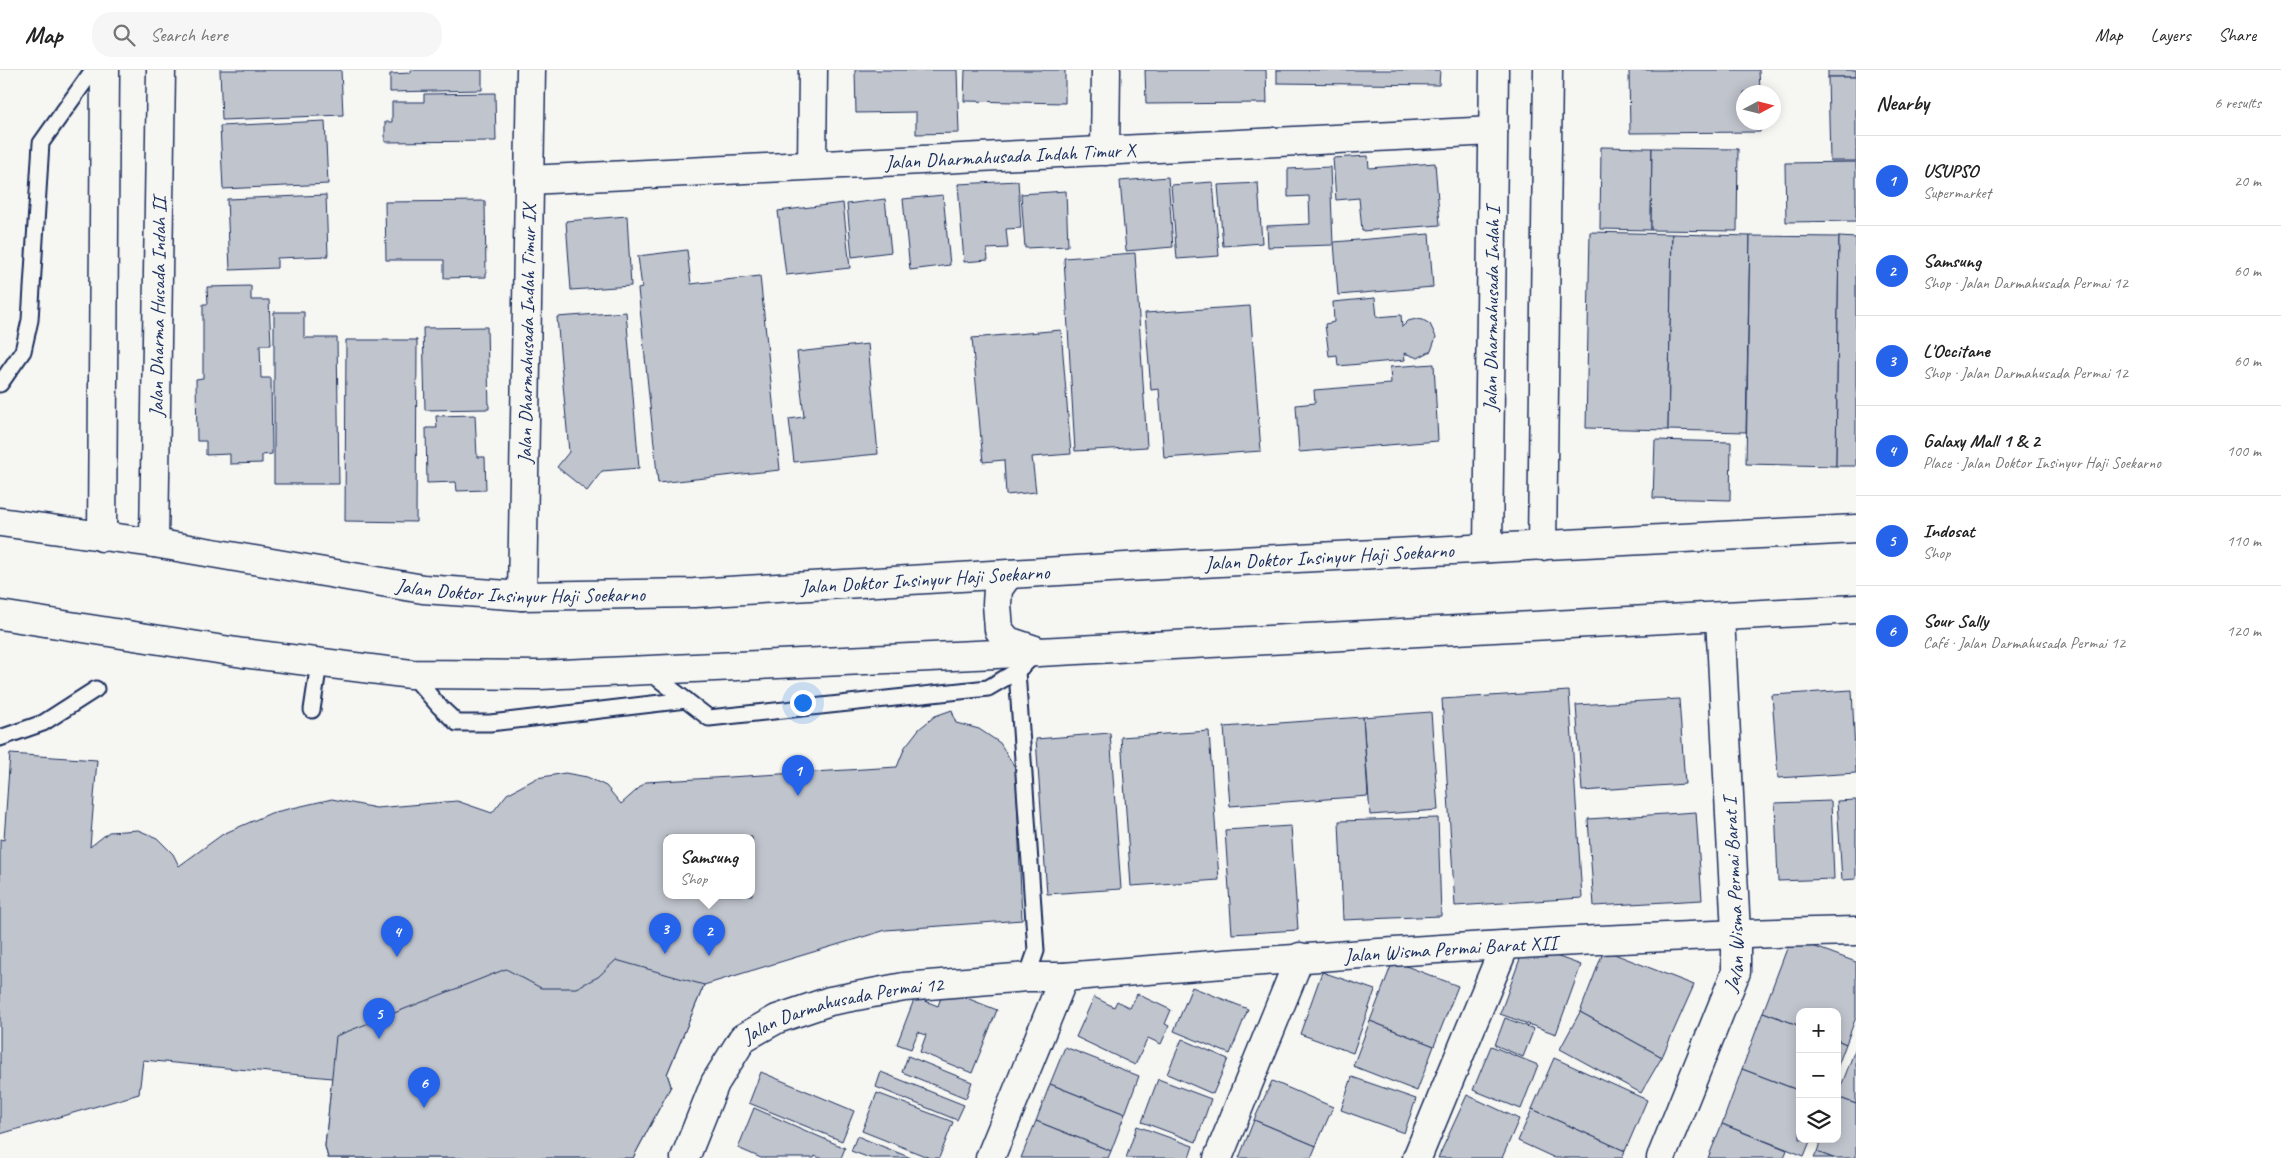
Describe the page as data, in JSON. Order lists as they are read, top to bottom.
{
  "streets": {
    "street": [
      "Jalan Dharmahusada Indah Timur X",
      "Jalan Dharma Husada Indah II",
      "Jalan Dharmahusada Indah I",
      "Jalan Dharmahusada Indah Timur IX",
      "Jalan Doktor Insinyur Haji Soekarno",
      "Jalan Wisma Permai Barat I",
      "Jalan Wisma Permai Barat XII",
      "Jalan Darmahusada Permai 12"
    ]
  },
  "crossings": [
    ["Jalan Dharmahusada Indah Timur X", "Jalan Dharmahusada Indah I"],
    ["Jalan Dharmahusada Indah Timur X", "Jalan Dharmahusada Indah Timur IX"],
    ["Jalan Dharma Husada Indah II", "Jalan Doktor Insinyur Haji Soekarno"],
    ["Jalan Dharmahusada Indah I", "Jalan Doktor Insinyur Haji Soekarno"],
    ["Jalan Dharmahusada Indah Timur IX", "Jalan Doktor Insinyur Haji Soekarno"],
    ["Jalan Wisma Permai Barat I", "Jalan Wisma Permai Barat XII"],
    ["Jalan Wisma Permai Barat XII", "Jalan Darmahusada Permai 12"]
  ],
  "north": "right",
  "page": {
    "header": "Map",
    "search": "Search here",
    "nav": ["Map", "Layers", "Share"],
    "heading": ["Nearby", "6 results"],
    "list": [
      {
        "mark": "1",
        "name": "USUPSO",
        "note": "Supermarket",
        "value": "20 m"
      },
      {
        "mark": "2",
        "name": "Samsung",
        "note": "Shop · Jalan Darmahusada Permai 12",
        "value": "60 m"
      },
      {
        "mark": "3",
        "name": "L'Occitane",
        "note": "Shop · Jalan Darmahusada Permai 12",
        "value": "60 m"
      },
      {
        "mark": "4",
        "name": "Galaxy Mall 1 & 2",
        "note": "Place · Jalan Doktor Insinyur Haji Soekarno",
        "value": "100 m"
      },
      {
        "mark": "5",
        "name": "Indosat",
        "note": "Shop",
        "value": "110 m"
      },
      {
        "mark": "6",
        "name": "Sour Sally",
        "note": "Café · Jalan Darmahusada Permai 12",
        "value": "120 m"
      }
    ],
    "pins": [
      "1",
      "3",
      "2",
      "4",
      "5",
      "6"
    ],
    "popup": ["Samsung", "Shop"],
    "map_buttons": ["+", "−"]
  }
}
